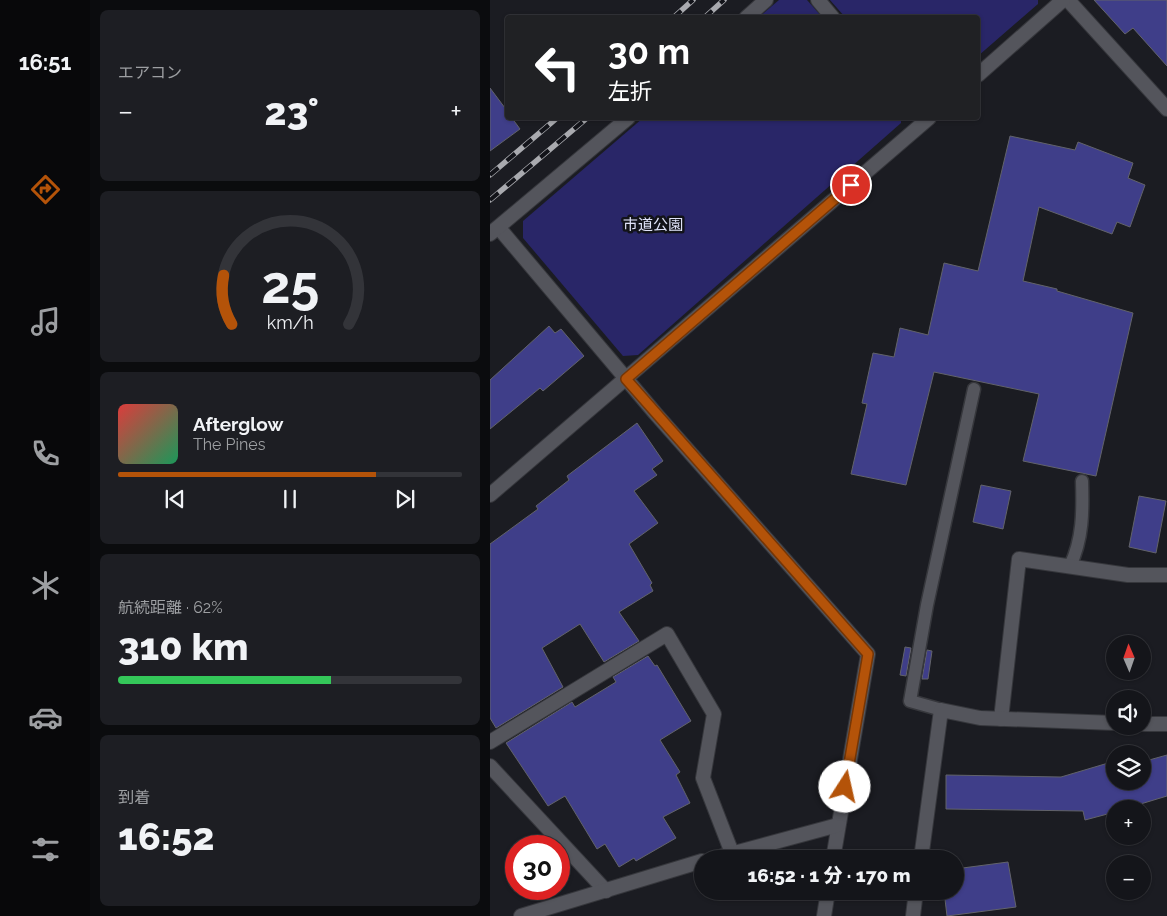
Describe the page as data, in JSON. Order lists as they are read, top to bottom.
{
  "parks": ["市道公園"],
  "north": "top",
  "page": {
    "tabs": "16:51",
    "tile": [
      "エアコン",
      ["航続距離 · 62%", "310 km"],
      ["到着", "16:52"]
    ],
    "turn": ["30 m", "左折"],
    "heat": ["−", "23°", "+"],
    "song": ["Afterglow", "The Pines"],
    "map_buttons": ["+", "−"],
    "limit": "30",
    "trip": "16:52 · 1 分 · 170 m",
    "gauge": ["25", "km/h"]
  }
}
